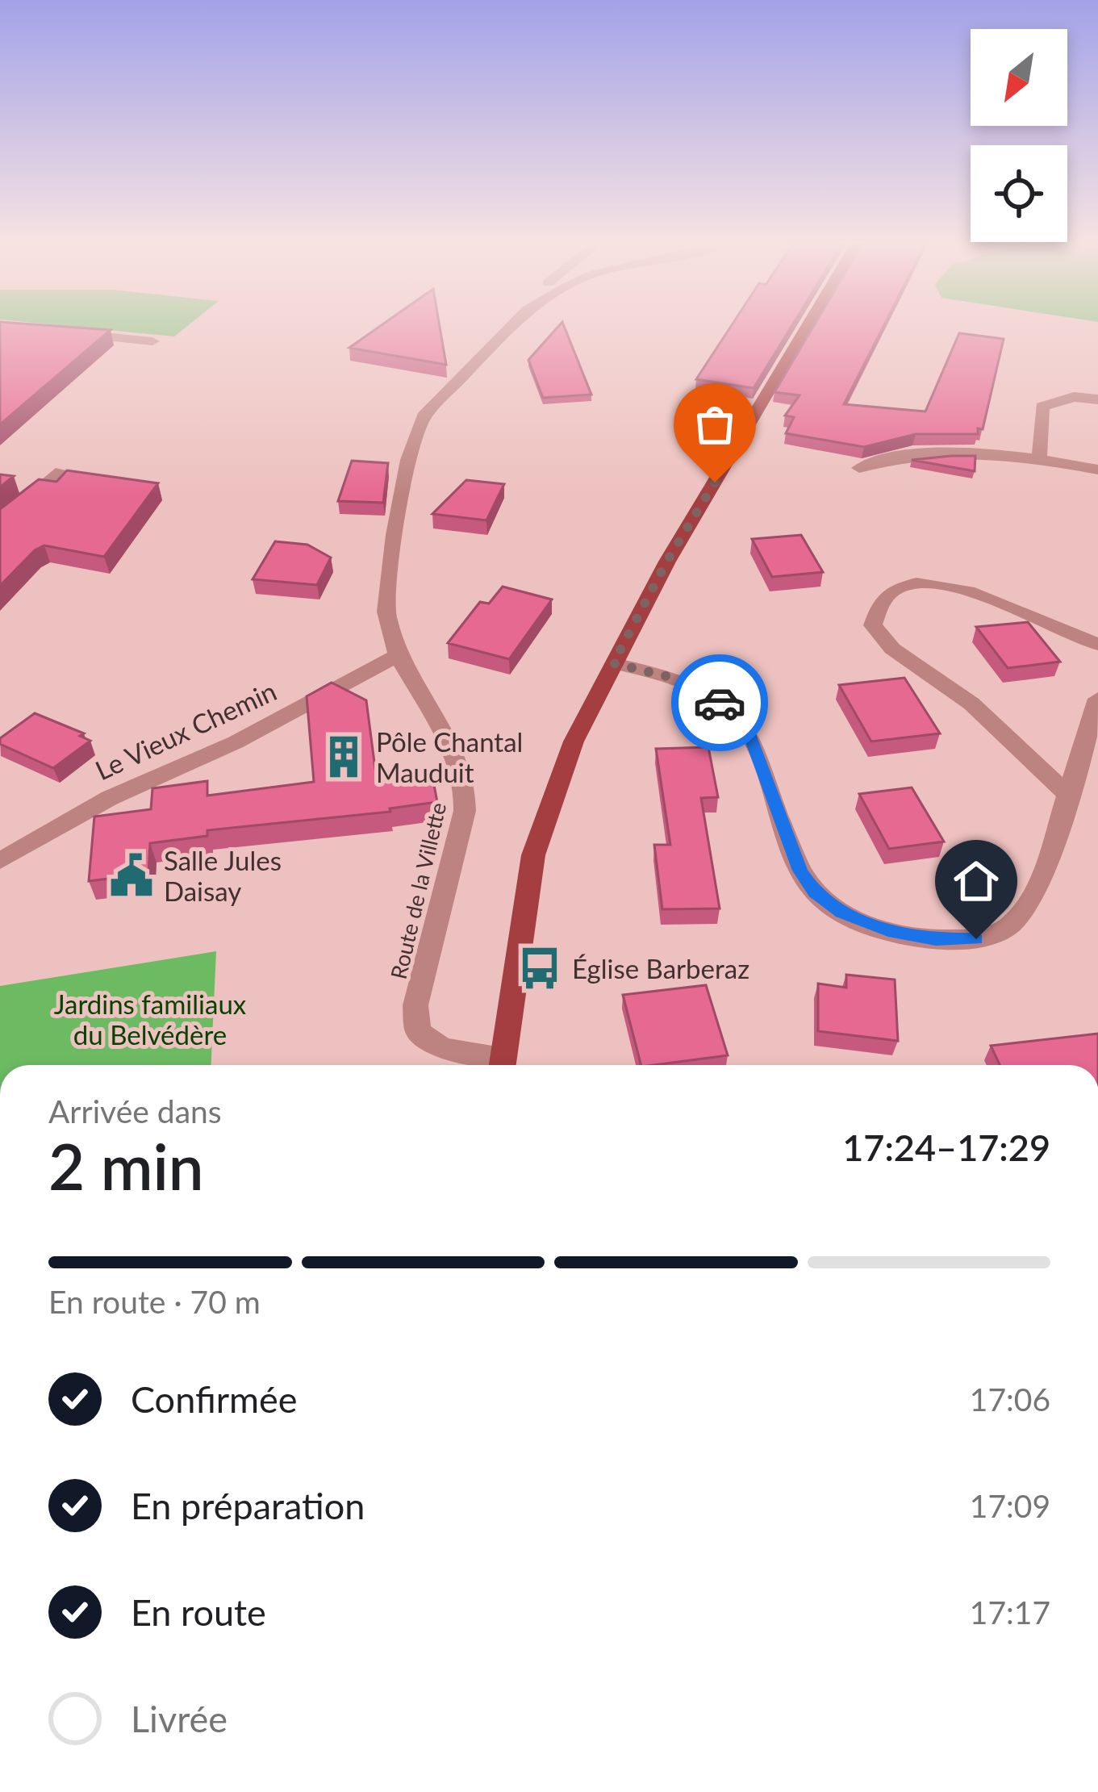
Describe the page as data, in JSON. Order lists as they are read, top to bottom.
{
  "streets": {
    "street": ["Le Vieux Chemin", "Route de la Villette"]
  },
  "crossings": [
    ["Le Vieux Chemin", "Route de la Villette"]
  ],
  "parks": ["Jardins familiaux du Belvédère"],
  "places": {
    "building": ["Pôle Chantal Mauduit"],
    "public building": ["Salle Jules Daisay"],
    "bus stop": ["Église Barberaz"]
  },
  "north": "bottom left",
  "page": {
    "heading": ["2 min", "Arrivée dans", "17:24–17:29"],
    "bar": "En route · 70 m",
    "list": [
      ["Confirmée", "17:06"],
      ["En préparation", "17:09"],
      ["En route", "17:17"],
      "Livrée"
    ]
  }
}
